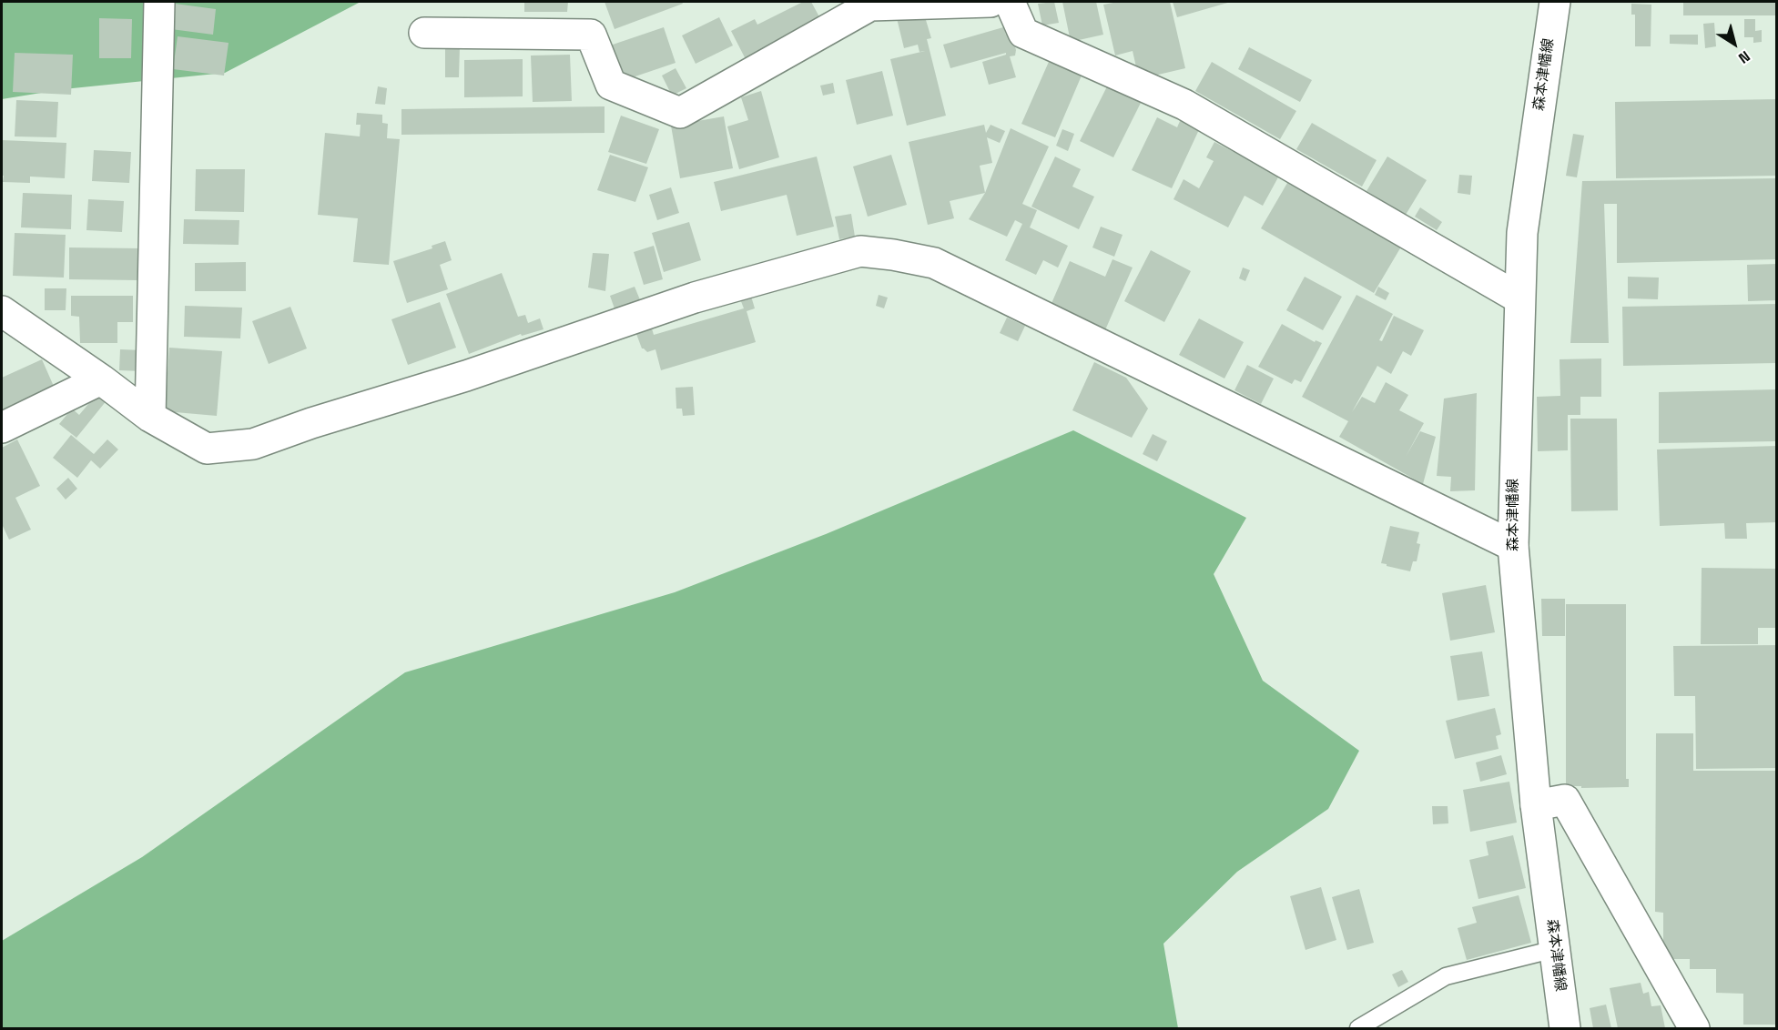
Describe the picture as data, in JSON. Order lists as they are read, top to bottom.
{
  "streets": {
    "street": ["森本津幡線"]
  },
  "north": "bottom right"
}
